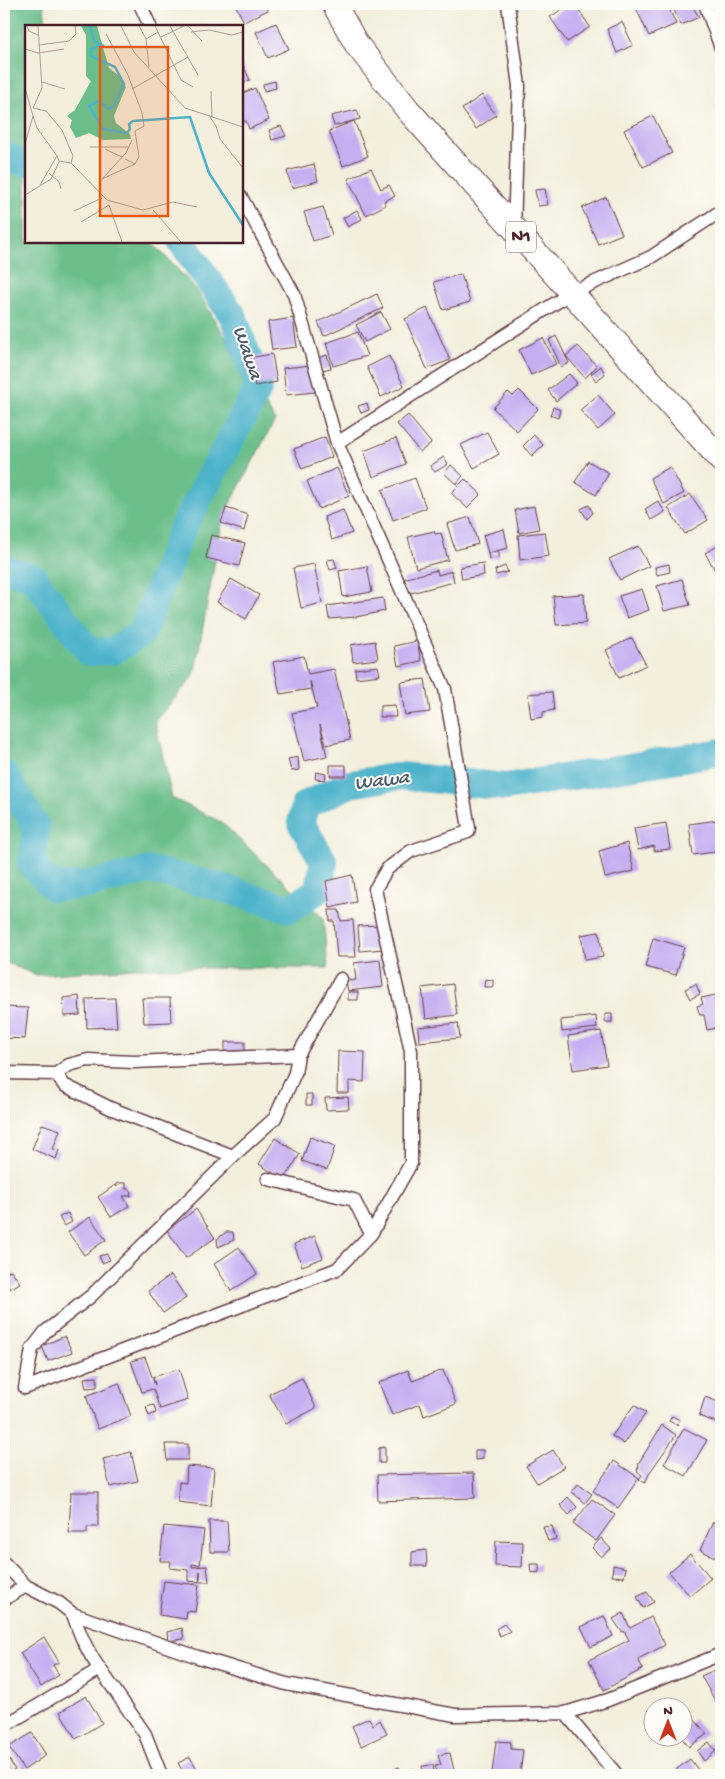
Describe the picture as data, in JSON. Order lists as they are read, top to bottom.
{
  "streets": {
    "highway": ["N1"]
  },
  "water": ["Wawa"],
  "north": "top"
}
